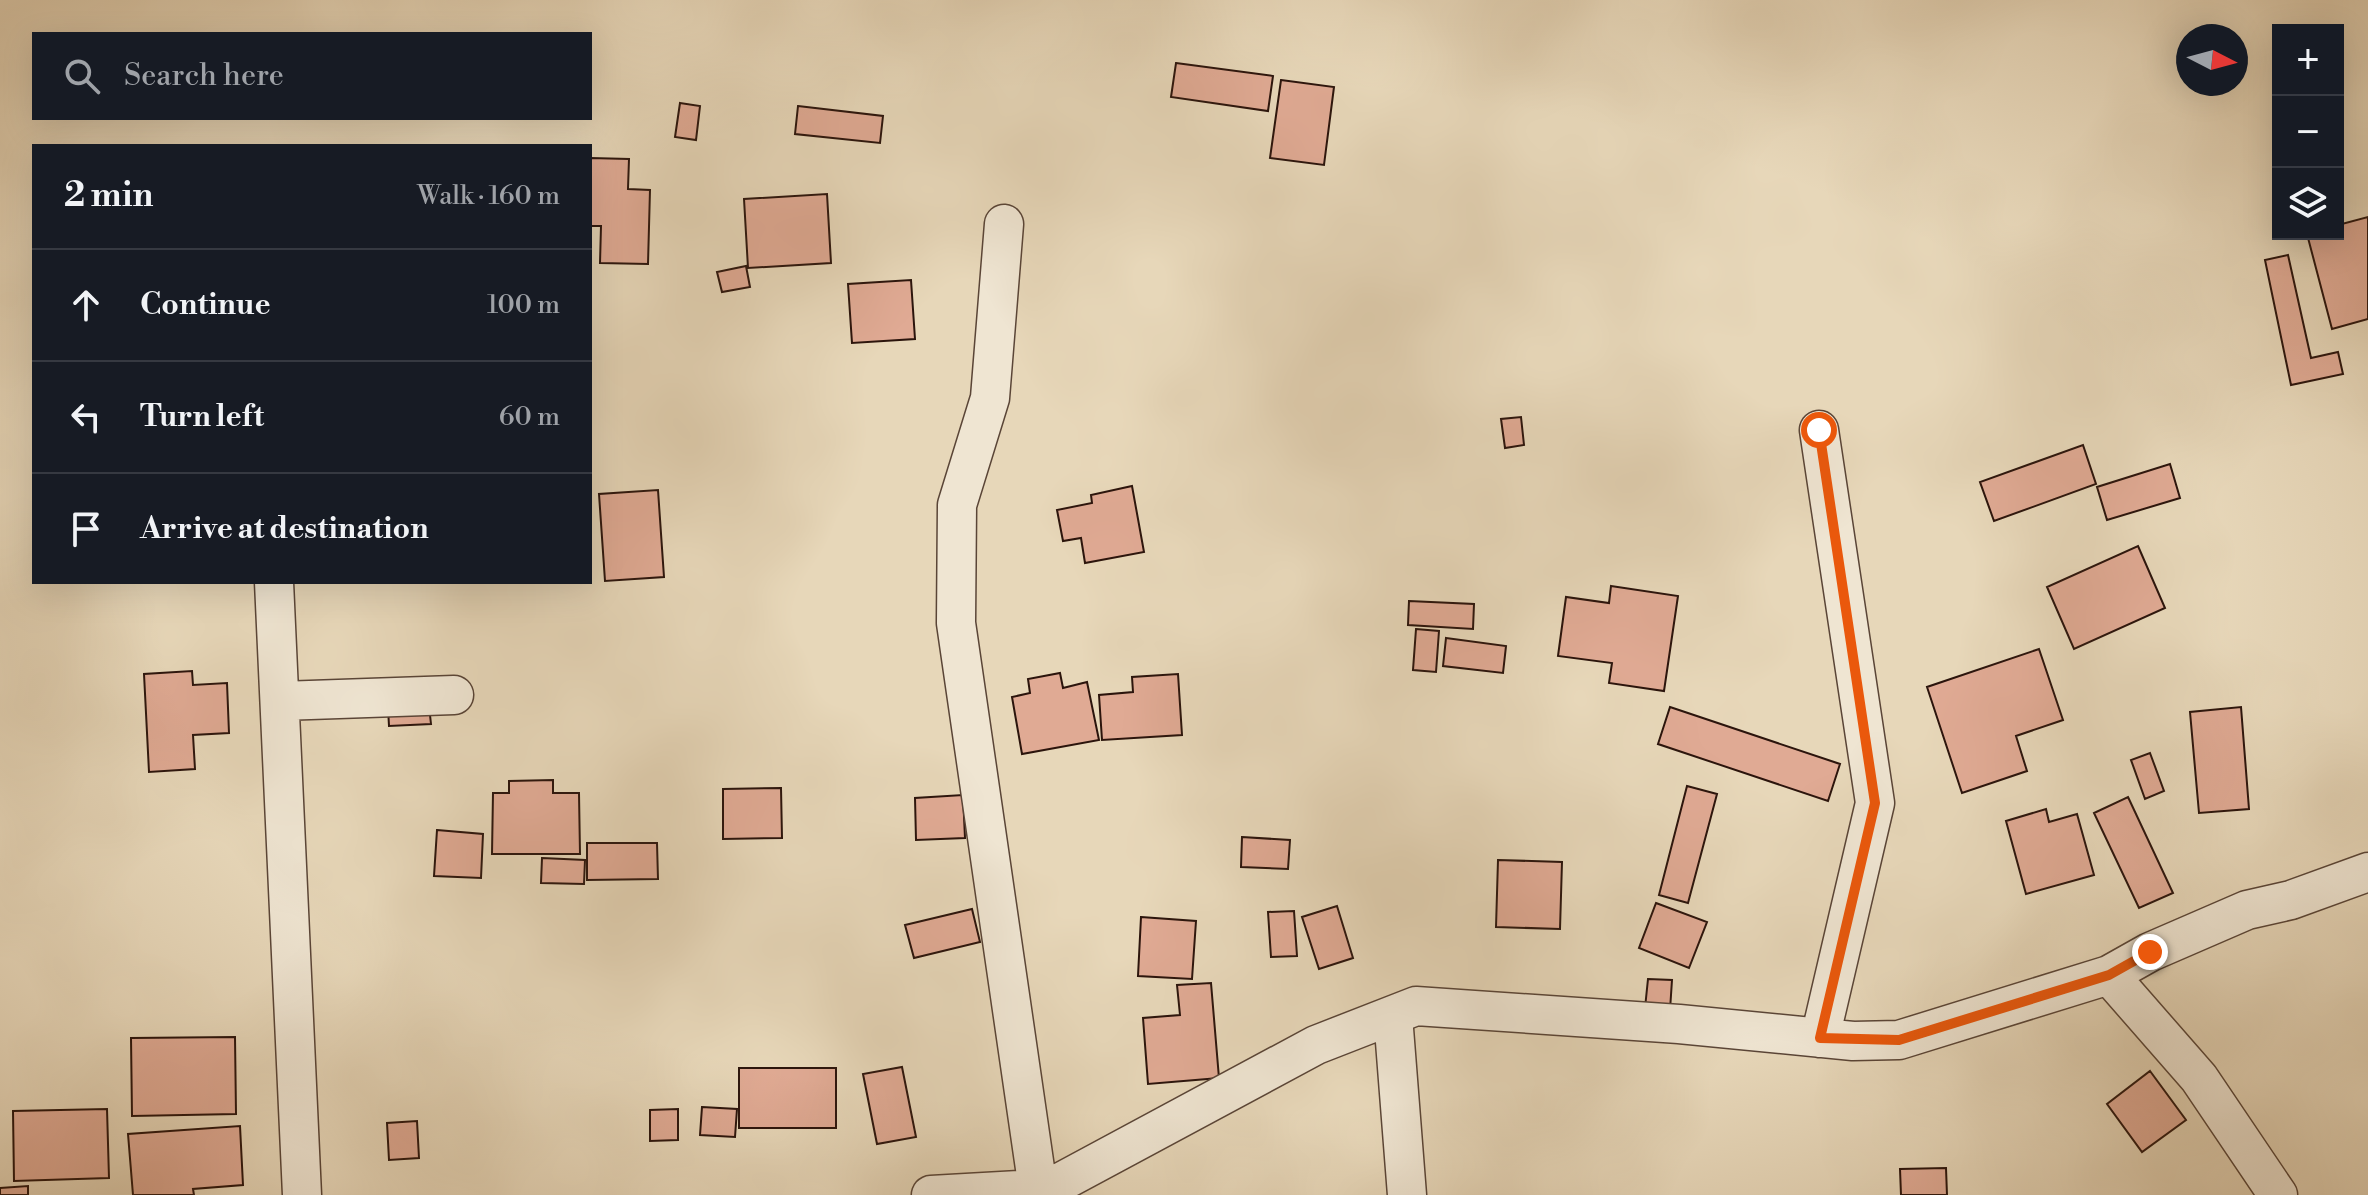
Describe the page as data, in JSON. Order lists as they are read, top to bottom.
{
  "north": "right",
  "page": {
    "map_buttons": ["+", "−"],
    "search": "Search here",
    "heading": ["2 min", "Walk · 160 m"],
    "list": [
      ["Continue", "100 m"],
      ["Turn left", "60 m"],
      "Arrive at destination"
    ]
  }
}
